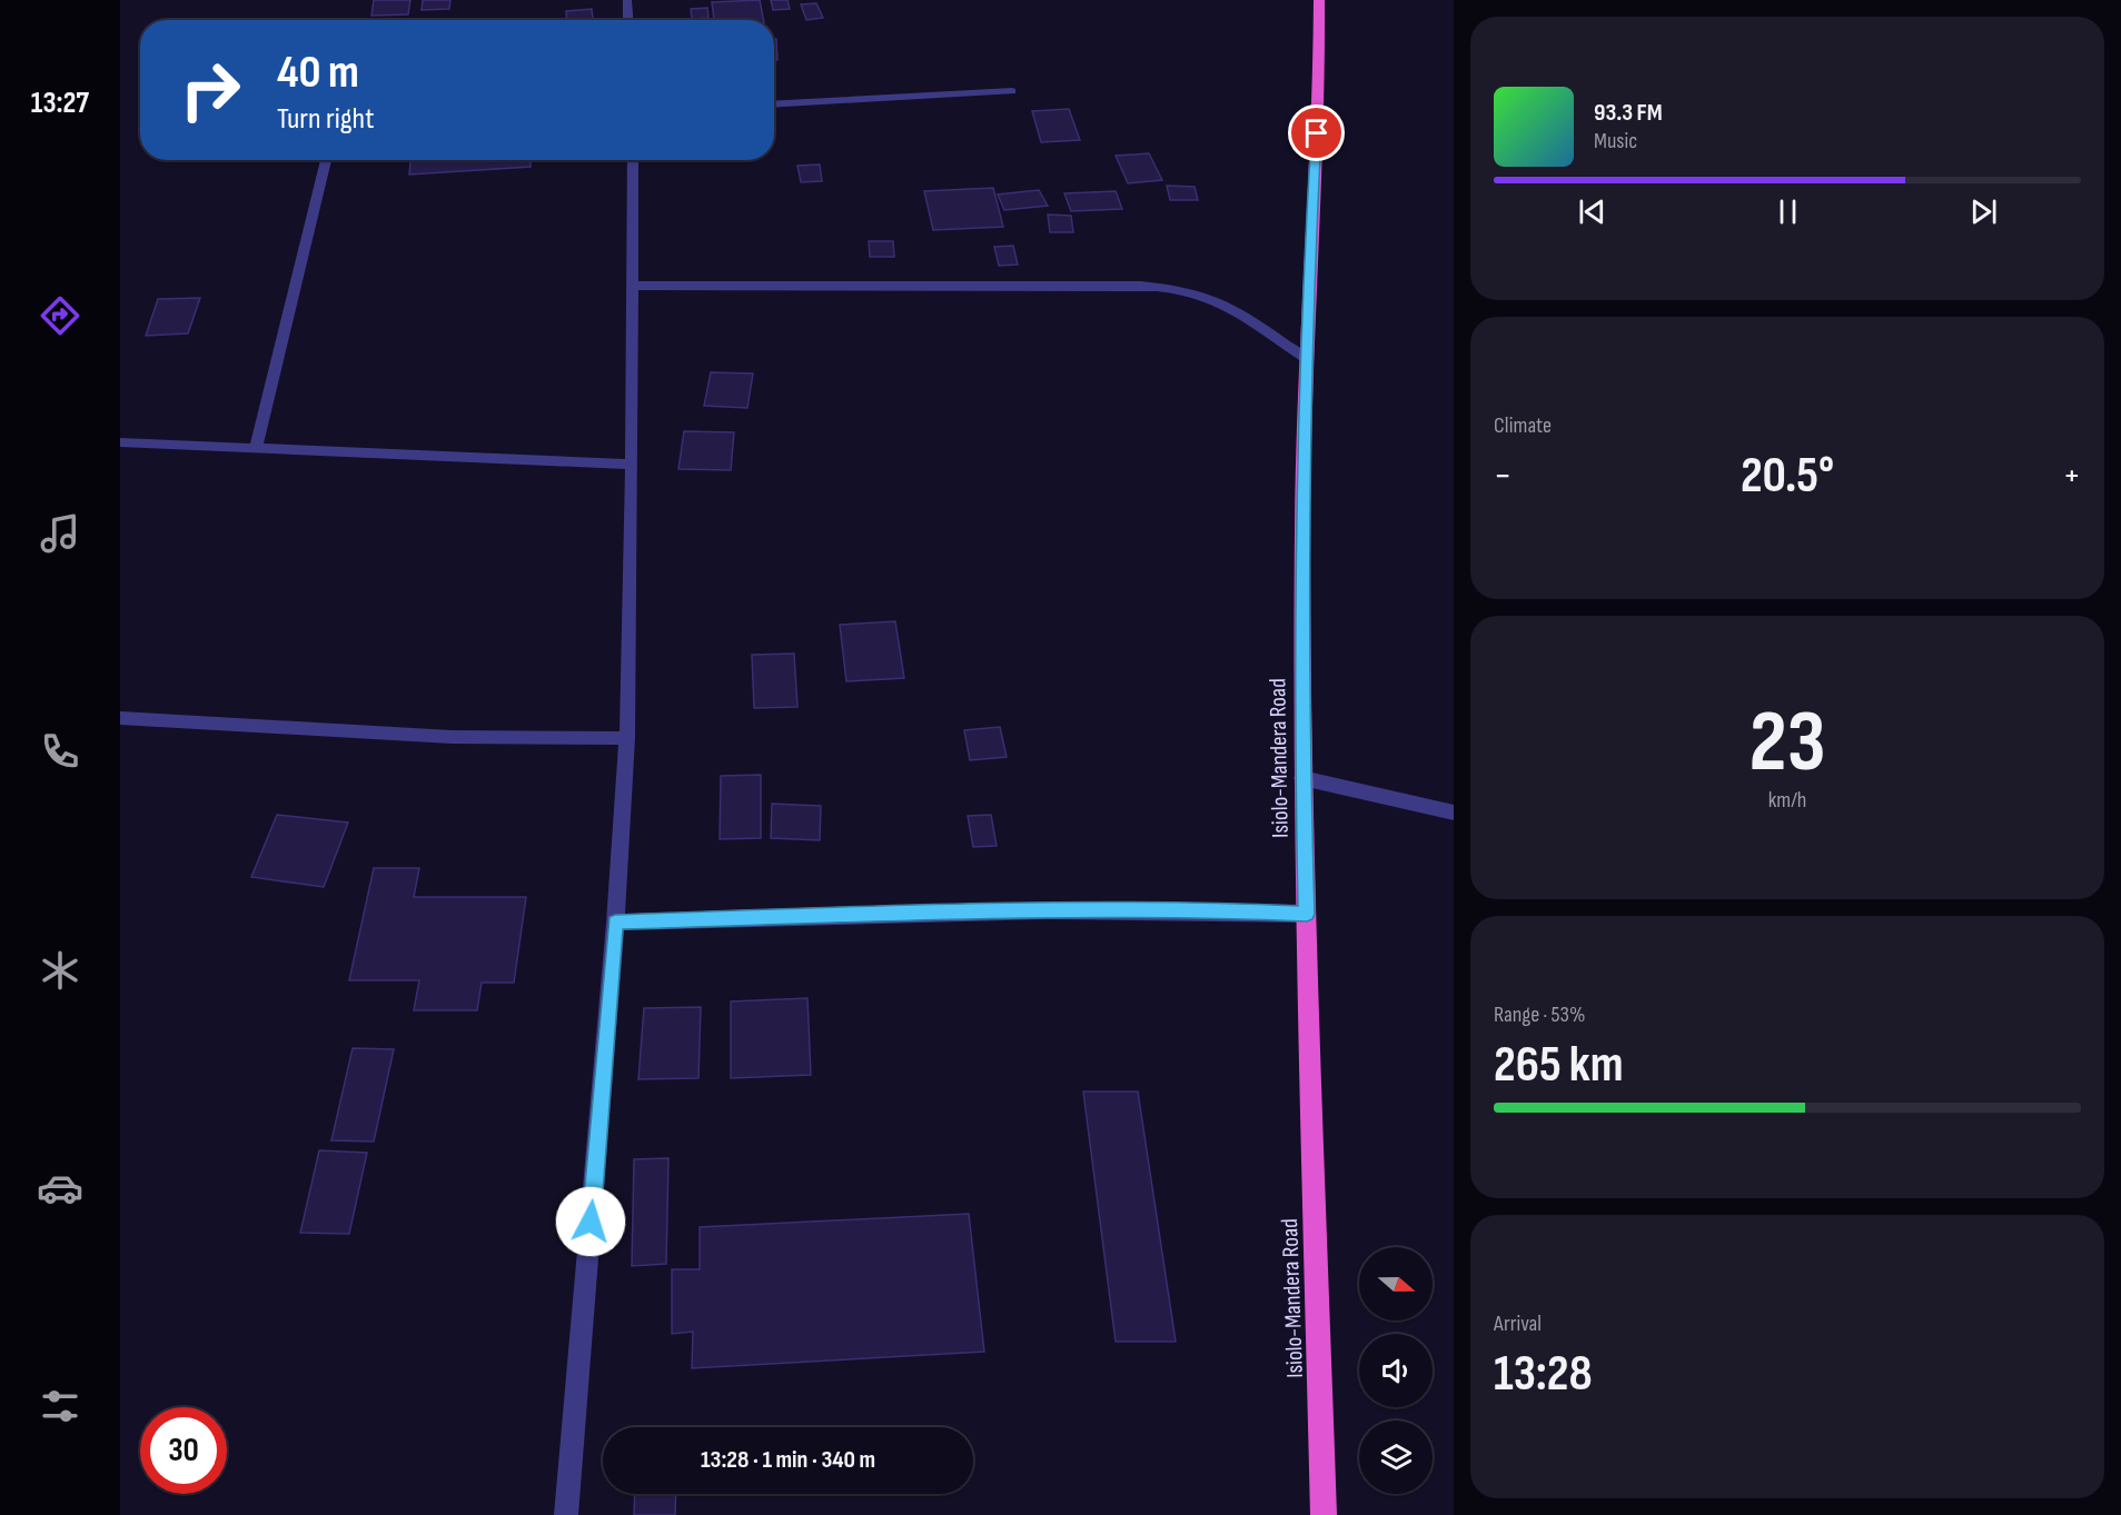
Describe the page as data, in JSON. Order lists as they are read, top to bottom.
{
  "streets": {
    "highway": ["Isiolo-Mandera Road"]
  },
  "north": "right",
  "page": {
    "tabs": "13:27",
    "turn": ["40 m", "Turn right"],
    "song": ["93.3 FM", "Music"],
    "tile": [
      "Climate",
      ["23", "km/h"],
      ["Range · 53%", "265 km"],
      ["Arrival", "13:28"]
    ],
    "heat": ["−", "20.5°", "+"],
    "limit": "30",
    "trip": "13:28 · 1 min · 340 m"
  }
}
